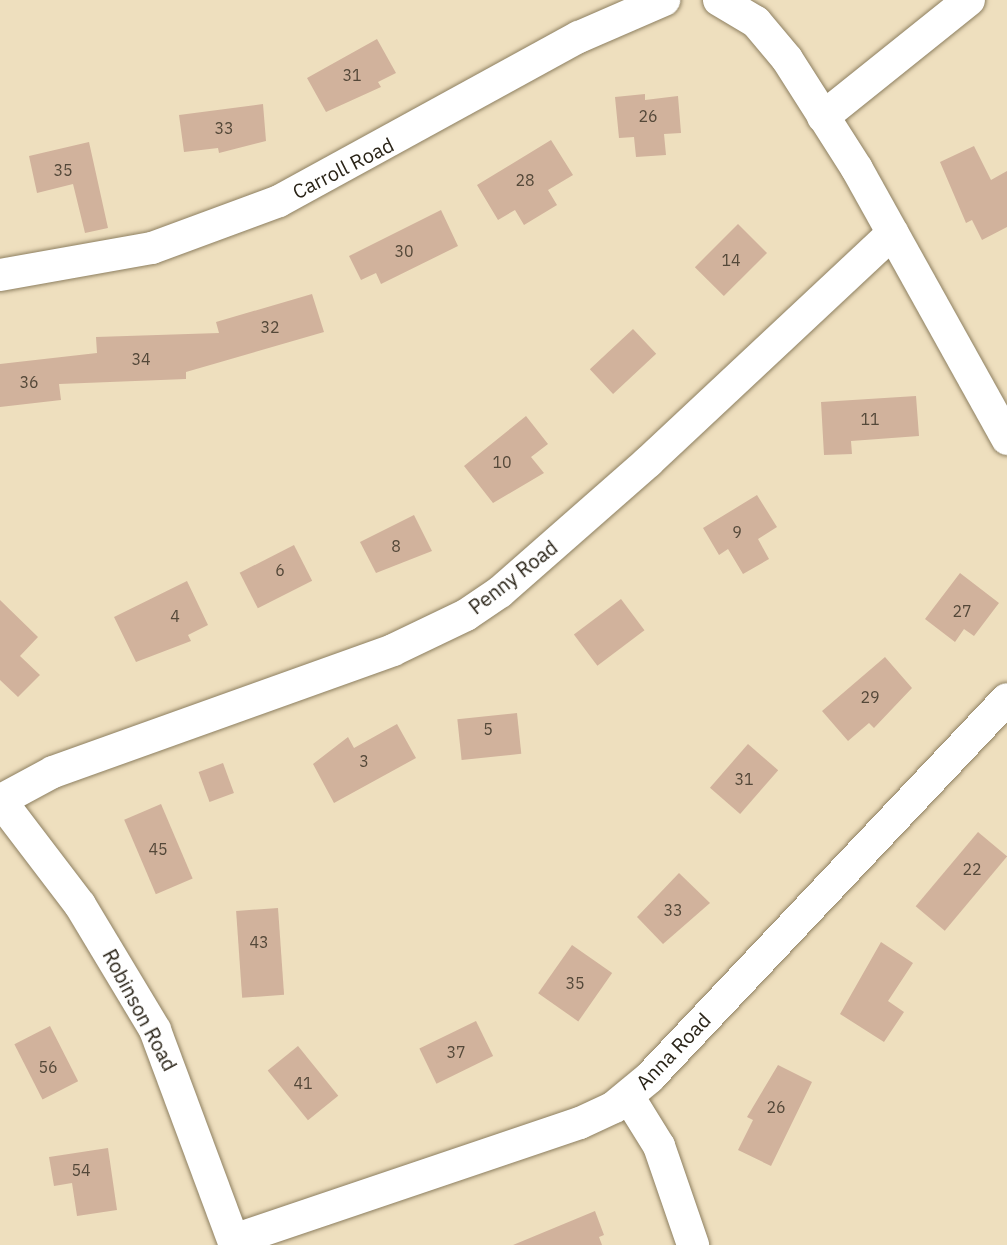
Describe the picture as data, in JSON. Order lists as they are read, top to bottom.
{
  "streets": {
    "street": [
      "Carroll Road",
      "Penny Road",
      "Robinson Road",
      "Anna Road"
    ]
  },
  "crossings": [
    ["Penny Road", "Robinson Road"],
    ["Robinson Road", "Anna Road"]
  ],
  "house_numbers": [
    "31",
    "26",
    "33",
    "35",
    "28",
    "30",
    "14",
    "32",
    "34",
    "36",
    "11",
    "10",
    "9",
    "8",
    "6",
    "27",
    "4",
    "29",
    "5",
    "3",
    "31",
    "45",
    "22",
    "33",
    "43",
    "35",
    "37",
    "56",
    "41",
    "26",
    "54"
  ]
}
